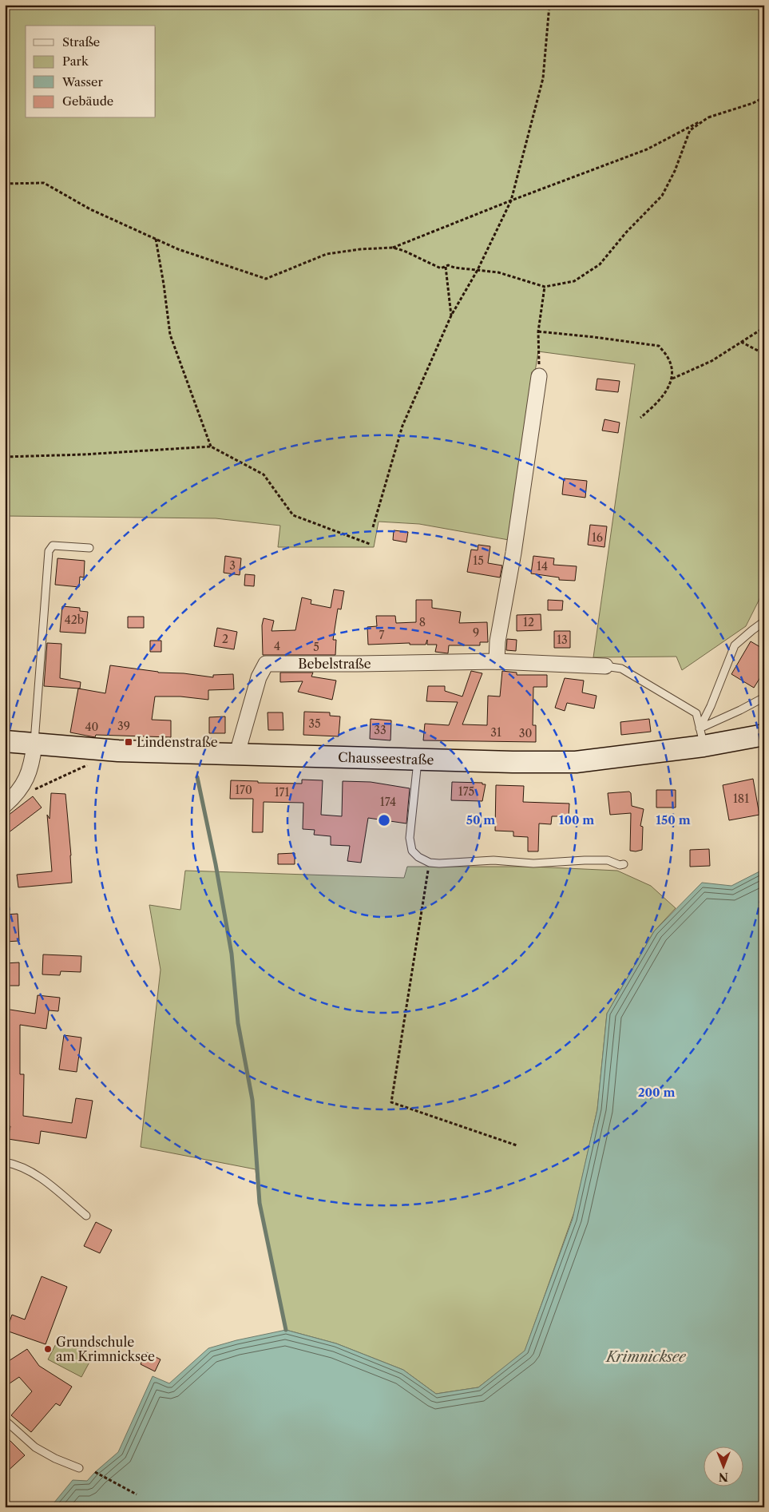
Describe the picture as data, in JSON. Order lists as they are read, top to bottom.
{
  "streets": {
    "main road": ["Chausseestraße"],
    "street": ["Bebelstraße"]
  },
  "crossings": [
    ["Bebelstraße", "Chausseestraße"]
  ],
  "water": ["Krimnicksee"],
  "places": {
    "transit": ["Lindenstraße"],
    "other": ["Grundschule am Krimnicksee"]
  },
  "house_numbers": [
    "16",
    "15",
    "3",
    "14",
    "42b",
    "8",
    "12",
    "9",
    "7",
    "2",
    "13",
    "4",
    "5",
    "35",
    "39",
    "40",
    "33",
    "31",
    "30",
    "170",
    "175",
    "171",
    "181",
    "174"
  ],
  "legend": [
    "Straße",
    "Park",
    "Wasser",
    "Gebäude"
  ],
  "north": "bottom",
  "rings": [
    "50 m",
    "100 m",
    "150 m",
    "200 m"
  ]
}
